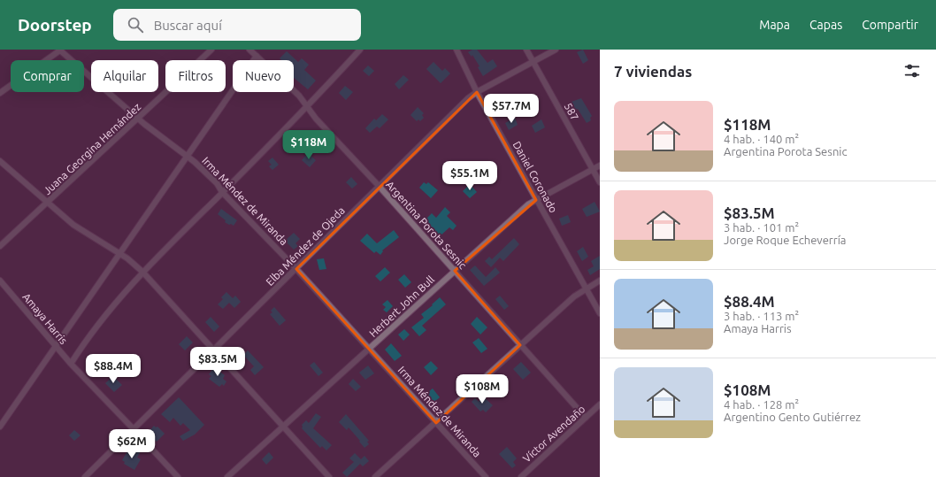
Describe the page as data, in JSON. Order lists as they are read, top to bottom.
{
  "streets": {
    "street": [
      "587",
      "Juana Georgina Hernández",
      "Daniel Coronado",
      "Irma Méndez de Miranda",
      "Argentina Porota Sesnic",
      "Elba Méndez de Ojeda",
      "Herbert John Bull",
      "Amaya Harris",
      "Víctor Avendaño"
    ]
  },
  "crossings": [
    ["587", "Elba Méndez de Ojeda"],
    ["587", "Herbert John Bull"],
    ["Juana Georgina Hernández", "Irma Méndez de Miranda"],
    ["Daniel Coronado", "Elba Méndez de Ojeda"],
    ["Daniel Coronado", "Herbert John Bull"],
    ["Irma Méndez de Miranda", "Elba Méndez de Ojeda"],
    ["Irma Méndez de Miranda", "Herbert John Bull"],
    ["Argentina Porota Sesnic", "Elba Méndez de Ojeda"],
    ["Argentina Porota Sesnic", "Herbert John Bull"],
    ["Argentina Porota Sesnic", "Víctor Avendaño"],
    ["Elba Méndez de Ojeda", "Amaya Harris"]
  ],
  "page": {
    "header": "Doorstep",
    "search": "Buscar aquí",
    "nav": ["Mapa", "Capas", "Compartir"],
    "heading": "7 viviendas",
    "chip": [
      "Comprar",
      "Alquilar",
      "Filtros",
      "Nuevo"
    ],
    "list": [
      {
        "name": "$118M",
        "note": "4 hab. · 140 m² · Argentina Porota Sesnic"
      },
      {
        "name": "$83.5M",
        "note": "3 hab. · 101 m² · Jorge Roque Echeverría"
      },
      {
        "name": "$88.4M",
        "note": "3 hab. · 113 m² · Amaya Harris"
      },
      {
        "name": "$108M",
        "note": "4 hab. · 128 m² · Argentino Gento Gutiérrez"
      }
    ],
    "price": [
      "$57.7M",
      "$118M",
      "$55.1M",
      "$83.5M",
      "$88.4M",
      "$108M",
      "$62M"
    ]
  }
}
